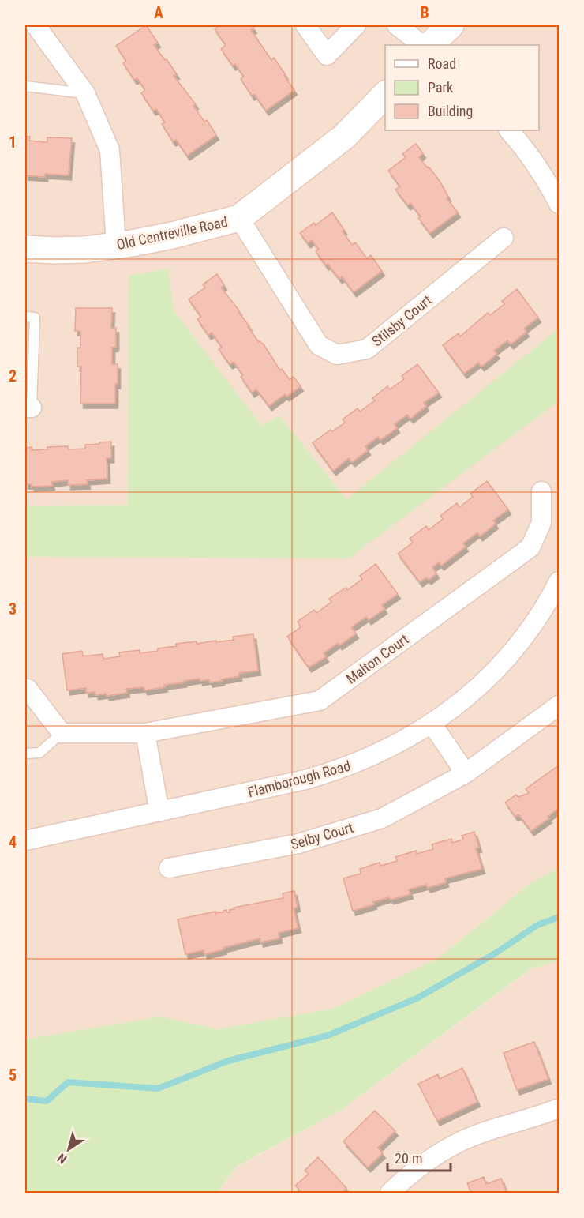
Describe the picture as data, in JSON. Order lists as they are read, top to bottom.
{
  "streets": {
    "street": [
      "Old Centreville Road",
      "Stilsby Court",
      "Malton Court",
      "Flamborough Road",
      "Selby Court"
    ]
  },
  "crossings": [
    ["Old Centreville Road", "Stilsby Court"]
  ],
  "legend": ["Road", "Park", "Building"],
  "scale_bar": "20 m",
  "north": "bottom left",
  "grid": {
    "columns": ["A", "B"],
    "rows": [
      "1",
      "2",
      "3",
      "4",
      "5"
    ]
  }
}
